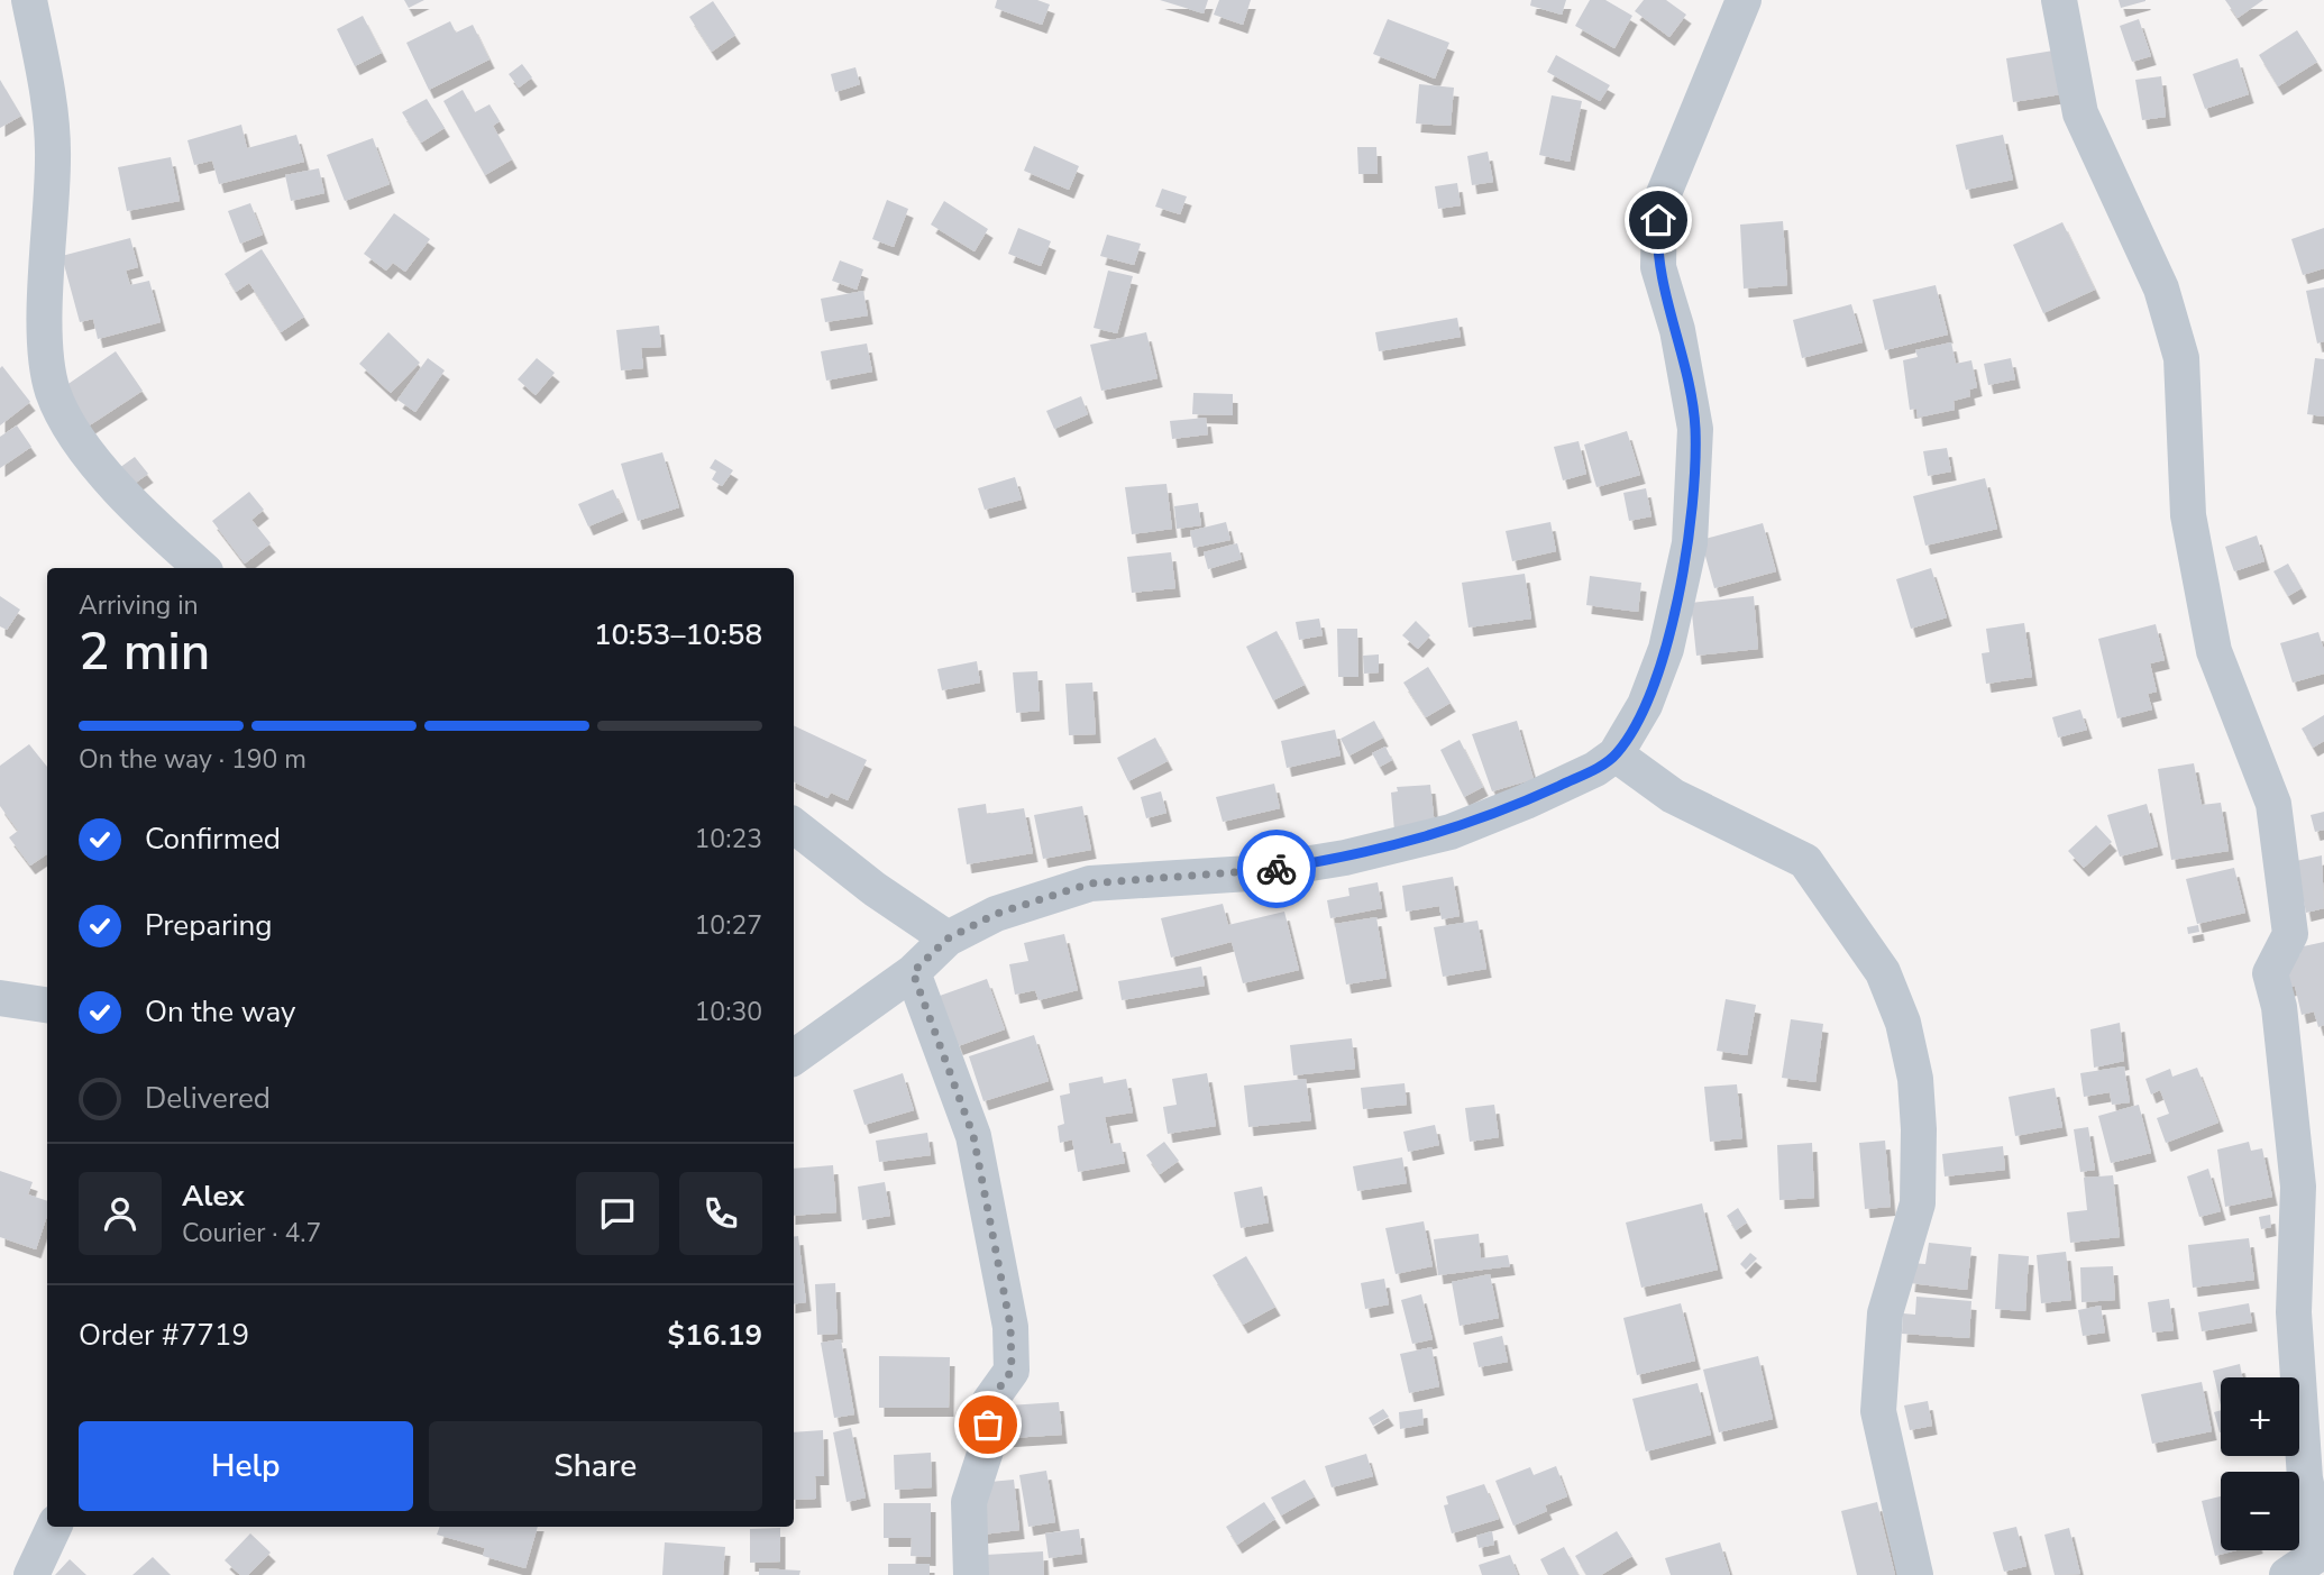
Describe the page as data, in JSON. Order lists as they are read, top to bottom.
{
  "page": {
    "heading": ["2 min", "Arriving in", "10:53–10:58"],
    "panel": [
      "Alex",
      "Courier · 4.7",
      "Order #7719",
      "$16.19"
    ],
    "bar": "On the way · 190 m",
    "list": [
      ["Confirmed", "10:23"],
      ["Preparing", "10:27"],
      ["On the way", "10:30"],
      "Delivered"
    ],
    "map_buttons": ["+", "−"],
    "buttons": ["Help", "Share"]
  }
}
